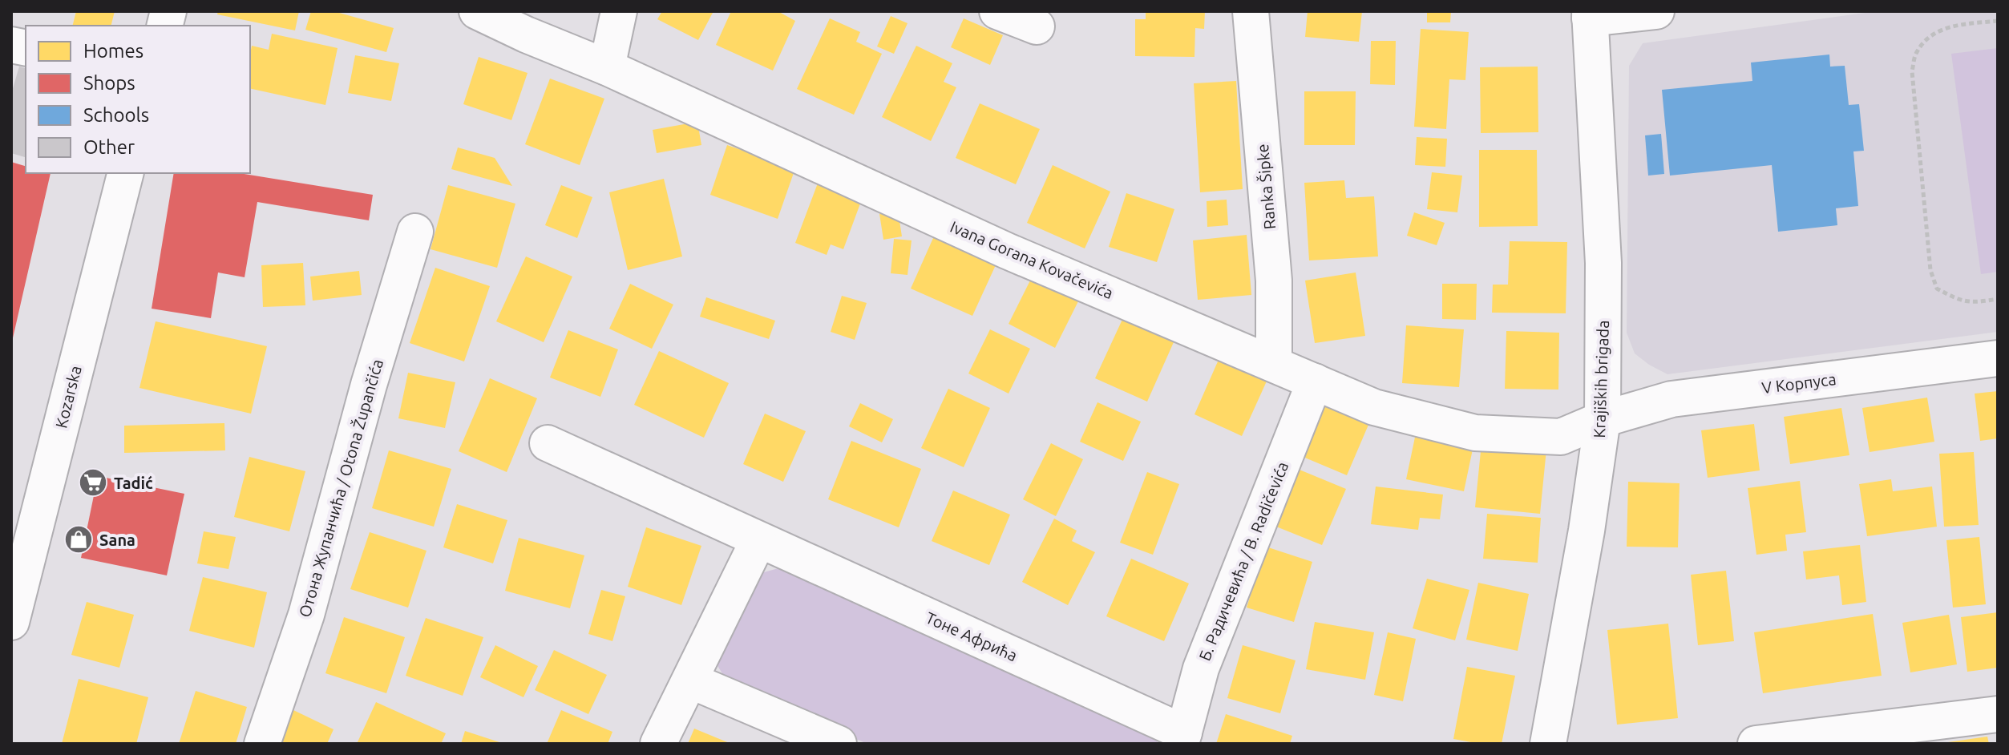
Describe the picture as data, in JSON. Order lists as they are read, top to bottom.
{
  "streets": {
    "street": [
      "Ranka Šipke",
      "Ivana Gorana Kovačevića",
      "Krajiških brigada",
      "V Корпуса",
      "Kozarska",
      "Отона Жупанчића / Otona Župančića",
      "Б. Радичевића / B. Radičevića",
      "Тоне Афрића"
    ]
  },
  "crossings": [
    ["Ranka Šipke", "Ivana Gorana Kovačevića"],
    ["Ivana Gorana Kovačevića", "Krajiških brigada"],
    ["Ivana Gorana Kovačevića", "V Корпуса"],
    ["Ivana Gorana Kovačevića", "Б. Радичевића / B. Radičevića"],
    ["Krajiških brigada", "V Корпуса"],
    ["Б. Радичевића / B. Radičevića", "Тоне Афрића"]
  ],
  "places": {
    "supermarket": ["Tadić"],
    "shop": ["Sana"]
  },
  "legend": [
    "Homes",
    "Shops",
    "Schools",
    "Other"
  ]
}
